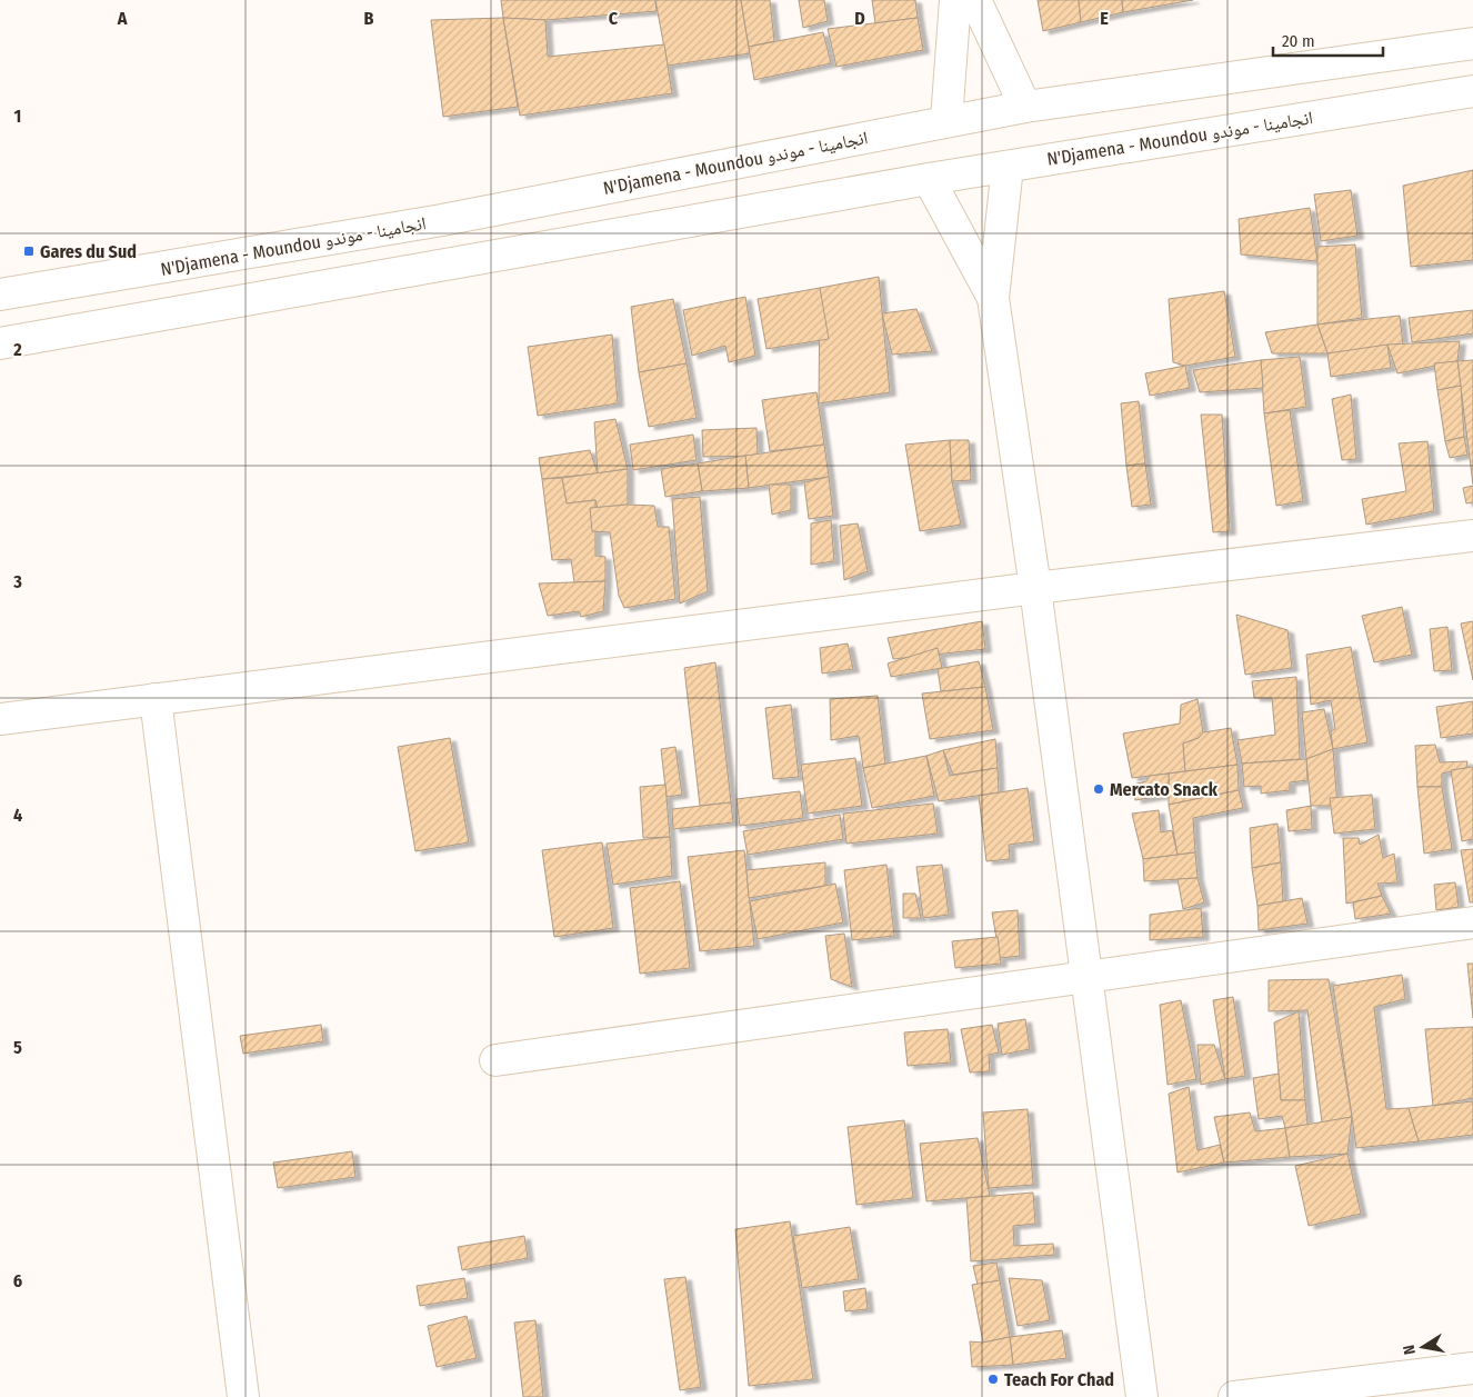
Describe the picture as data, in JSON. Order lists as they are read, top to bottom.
{
  "streets": {
    "street": ["N'Djamena - Moundou انجامينا - موندو"]
  },
  "places": {
    "transit": ["Gares du Sud"],
    "other": ["Mercato Snack", "Teach For Chad"]
  },
  "scale_bar": "20 m",
  "north": "left",
  "grid": {
    "columns": [
      "A",
      "B",
      "C",
      "D",
      "E"
    ],
    "rows": [
      "1",
      "2",
      "3",
      "4",
      "5",
      "6"
    ]
  }
}
